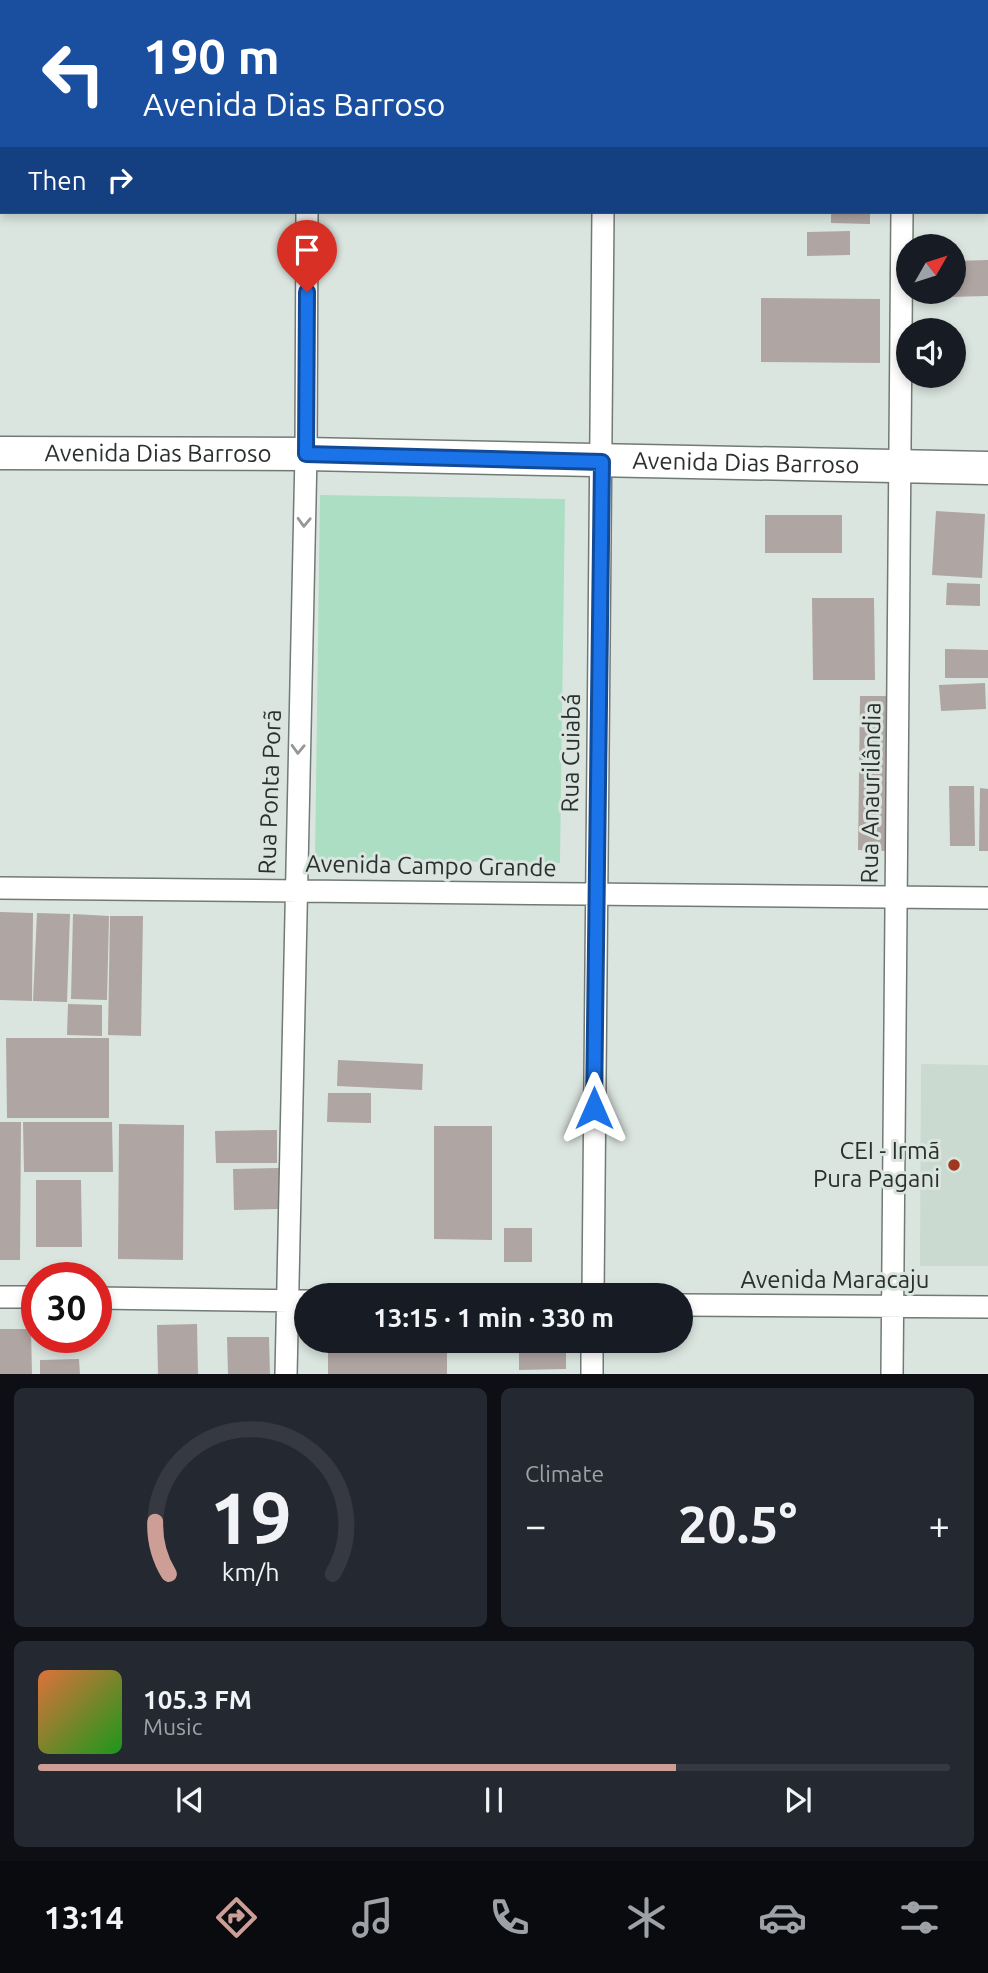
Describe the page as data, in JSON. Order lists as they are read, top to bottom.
{
  "streets": {
    "main road": ["Avenida Dias Barroso"],
    "street": [
      "Rua Cuiabá",
      "Rua Ponta Porã",
      "Rua Anaurilândia",
      "Avenida Campo Grande",
      "Avenida Maracaju"
    ]
  },
  "crossings": [
    ["Avenida Dias Barroso", "Rua Cuiabá"],
    ["Avenida Dias Barroso", "Rua Ponta Porã"],
    ["Avenida Dias Barroso", "Rua Anaurilândia"],
    ["Rua Cuiabá", "Avenida Campo Grande"],
    ["Rua Ponta Porã", "Avenida Campo Grande"],
    ["Rua Anaurilândia", "Avenida Campo Grande"],
    ["Rua Anaurilândia", "Avenida Maracaju"]
  ],
  "one_way": ["Rua Ponta Porã"],
  "places": ["CEI - Irmã Pura Pagani"],
  "north": "top right",
  "page": {
    "turn": ["190 m", "Avenida Dias Barroso"],
    "then": "Then",
    "limit": "30",
    "trip": "13:15 · 1 min · 330 m",
    "tile": "Climate",
    "heat": ["−", "20.5°", "+"],
    "song": ["105.3 FM", "Music"],
    "tabs": "13:14",
    "gauge": ["19", "km/h"]
  }
}
